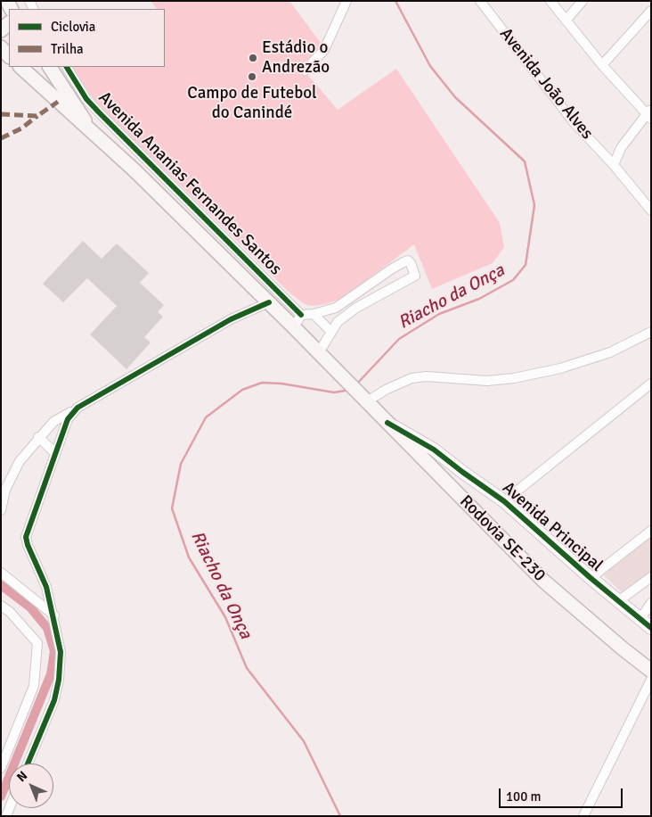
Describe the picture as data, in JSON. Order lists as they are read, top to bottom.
{
  "streets": {
    "main road": ["Rodovia SE-230"],
    "street": ["Avenida João Alves", "Avenida Ananias Fernandes Santos", "Avenida Principal"]
  },
  "crossings": [
    ["Avenida Principal", "Rodovia SE-230"]
  ],
  "water": ["Riacho da Onça"],
  "places": ["Estádio o Andrezão", "Campo de Futebol do Canindé"],
  "legend": ["Ciclovia", "Trilha"],
  "scale_bar": "100 m",
  "north": "top left"
}
